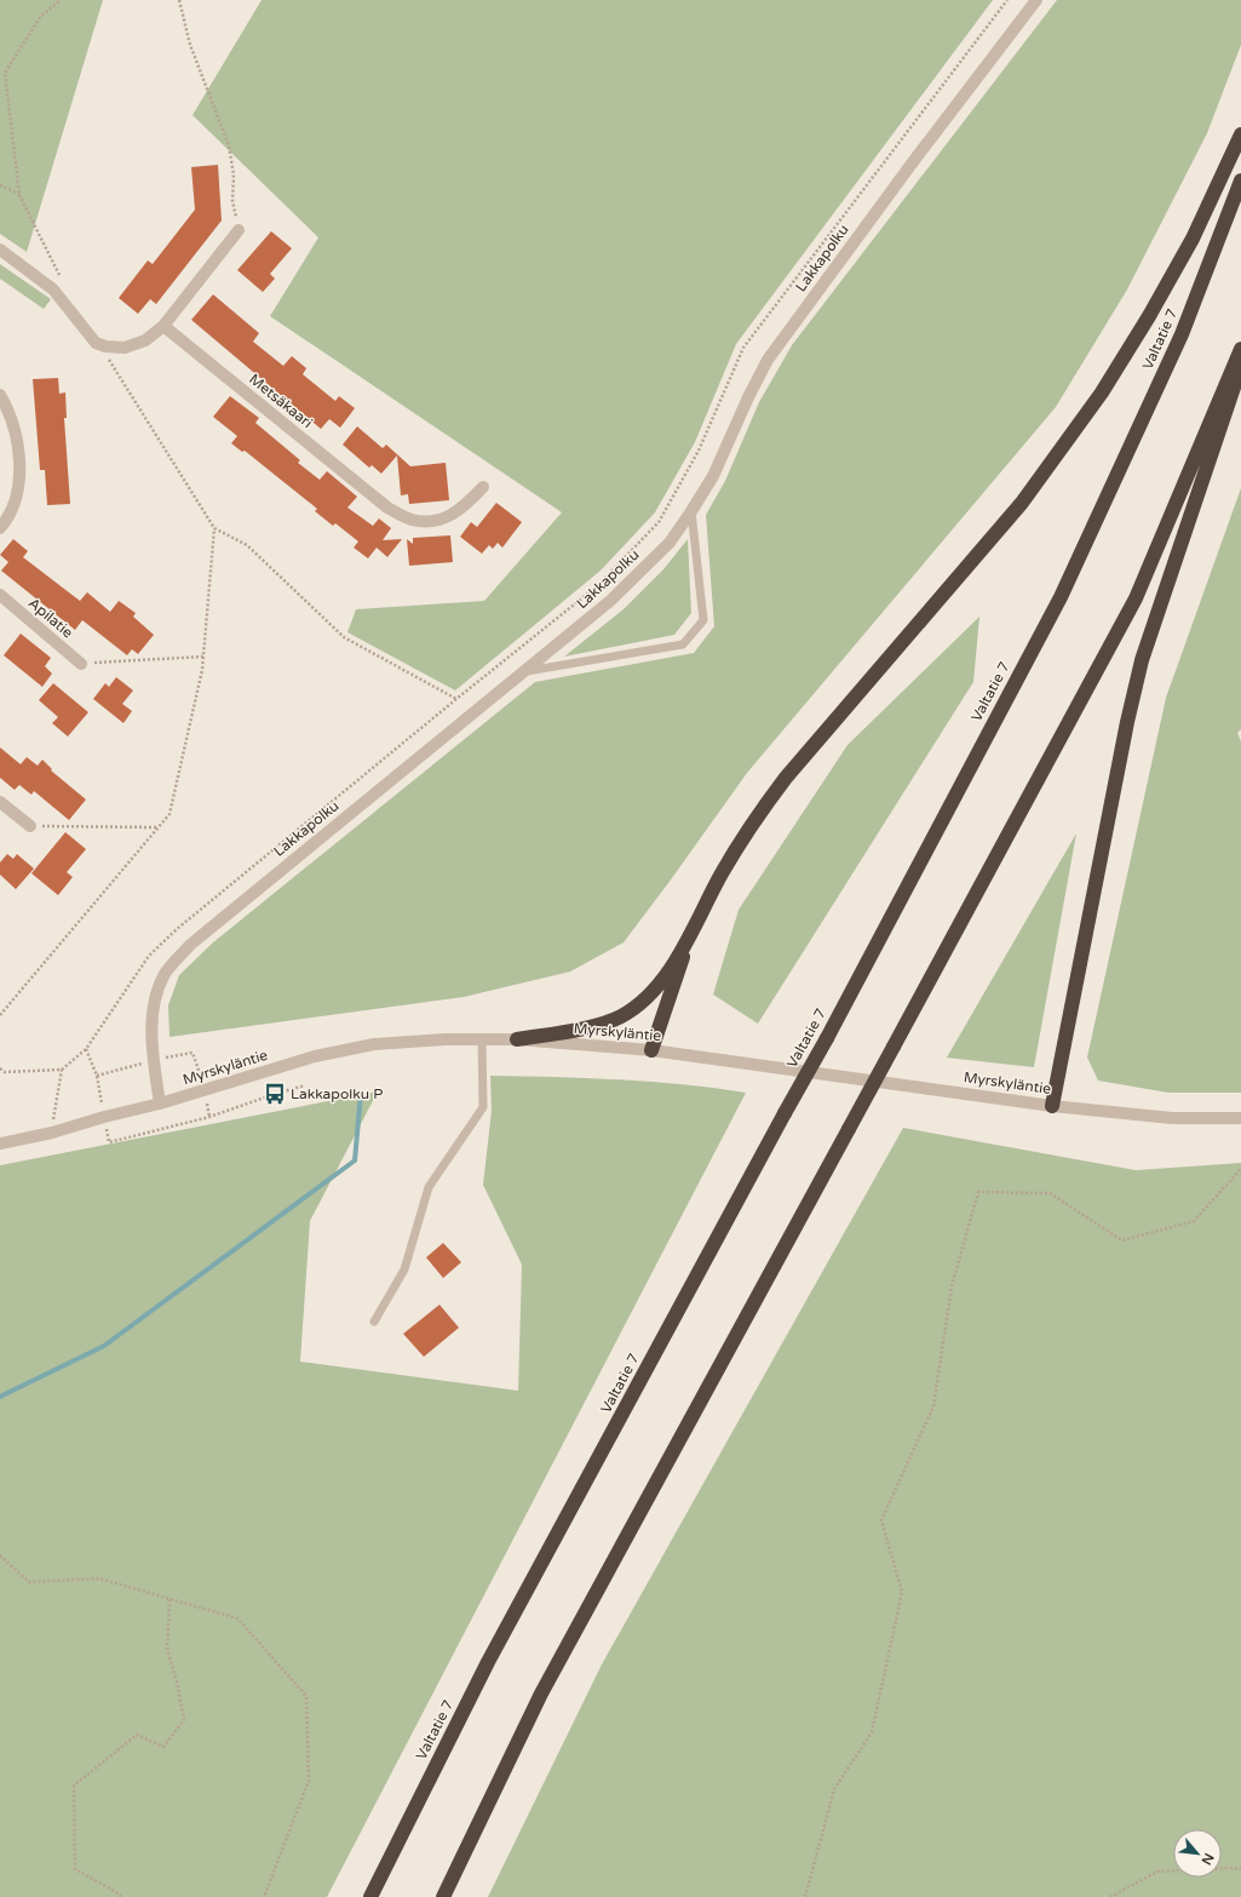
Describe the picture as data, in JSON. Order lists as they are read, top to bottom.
{
  "streets": {
    "highway": ["Valtatie 7"],
    "street": [
      "Lakkapolku",
      "Metsäkaari",
      "Apilatie",
      "Myrskyläntie"
    ]
  },
  "crossings": [
    ["Lakkapolku", "Myrskyläntie"]
  ],
  "places": {
    "bus stop": ["Lakkapolku P"]
  },
  "north": "bottom right"
}
